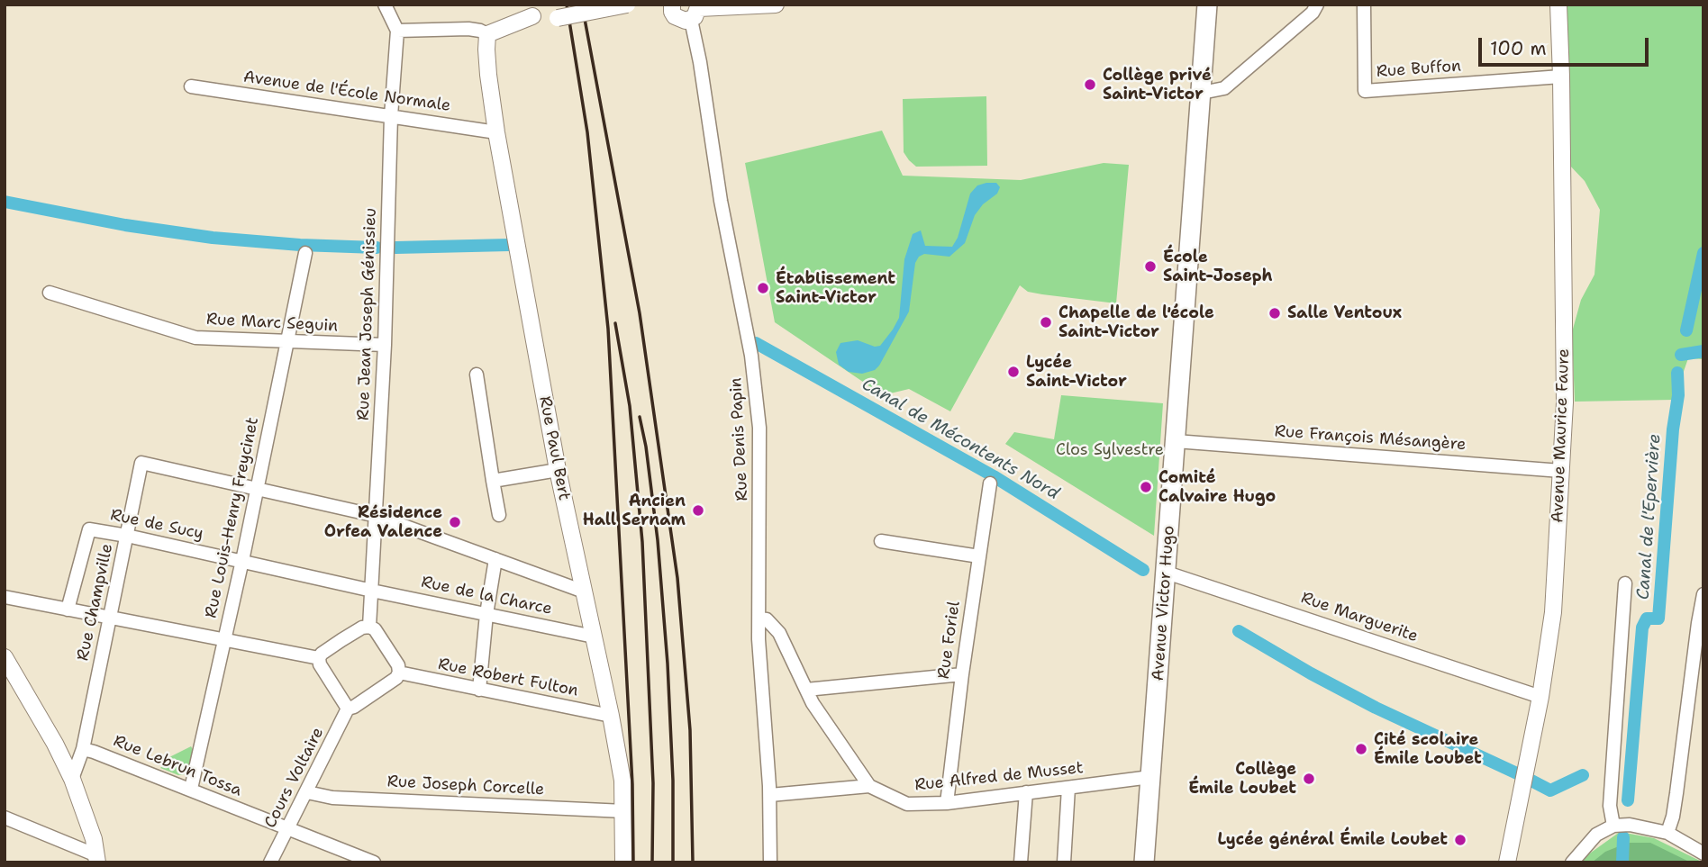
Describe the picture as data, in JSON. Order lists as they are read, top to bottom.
{
  "streets": {
    "main road": ["Avenue Victor Hugo"],
    "street": [
      "Rue Buffon",
      "Avenue de l'École Normale",
      "Rue Jean Joseph Génissieu",
      "Rue Marc Seguin",
      "Avenue Maurice Faure",
      "Rue François Mésangère",
      "Rue Denis Papin",
      "Rue Paul Bert",
      "Rue Louis-Henry Freycinet",
      "Rue de Sucy",
      "Rue de la Charce",
      "Rue Champville",
      "Rue Marguerite",
      "Rue Foriel",
      "Rue Robert Fulton",
      "Rue Lebrun Tossa",
      "Rue Alfred de Musset",
      "Cours Voltaire",
      "Rue Joseph Corcelle"
    ]
  },
  "crossings": [
    ["Rue Buffon", "Avenue Maurice Faure"],
    ["Avenue de l'École Normale", "Rue Jean Joseph Génissieu"],
    ["Avenue de l'École Normale", "Rue Paul Bert"],
    ["Rue Jean Joseph Génissieu", "Rue Marc Seguin"],
    ["Rue Jean Joseph Génissieu", "Rue de Sucy"],
    ["Rue Jean Joseph Génissieu", "Rue de la Charce"],
    ["Rue Jean Joseph Génissieu", "Rue Robert Fulton"],
    ["Rue Jean Joseph Génissieu", "Cours Voltaire"],
    ["Rue Marc Seguin", "Rue Louis-Henry Freycinet"],
    ["Avenue Maurice Faure", "Rue François Mésangère"],
    ["Avenue Maurice Faure", "Rue Marguerite"],
    ["Rue François Mésangère", "Avenue Victor Hugo"],
    ["Rue Paul Bert", "Rue de la Charce"],
    ["Rue Paul Bert", "Rue Robert Fulton"],
    ["Rue Paul Bert", "Rue Joseph Corcelle"],
    ["Rue Louis-Henry Freycinet", "Rue de Sucy"],
    ["Rue Louis-Henry Freycinet", "Rue Champville"],
    ["Rue Louis-Henry Freycinet", "Rue Lebrun Tossa"],
    ["Rue de Sucy", "Rue de la Charce"],
    ["Rue de Sucy", "Rue Champville"],
    ["Rue Champville", "Rue Lebrun Tossa"],
    ["Avenue Victor Hugo", "Rue Marguerite"],
    ["Avenue Victor Hugo", "Rue Alfred de Musset"],
    ["Rue Foriel", "Rue Alfred de Musset"],
    ["Rue Robert Fulton", "Cours Voltaire"],
    ["Rue Lebrun Tossa", "Cours Voltaire"],
    ["Cours Voltaire", "Rue Joseph Corcelle"]
  ],
  "water": ["Canal de Mécontents Nord", "Canal de l'Epervière"],
  "parks": ["Clos Sylvestre"],
  "places": [
    "Collège privé Saint-Victor",
    "École Saint-Joseph",
    "Établissement Saint-Victor",
    "Salle Ventoux",
    "Chapelle de l'école Saint-Victor",
    "Lycée Saint-Victor",
    "Comité Calvaire Hugo",
    "Ancien Hall Sernam",
    "Résidence Orfea Valence",
    "Cité scolaire Émile Loubet",
    "Collège Émile Loubet",
    "Lycée général Émile Loubet"
  ],
  "scale_bar": "100 m"
}
